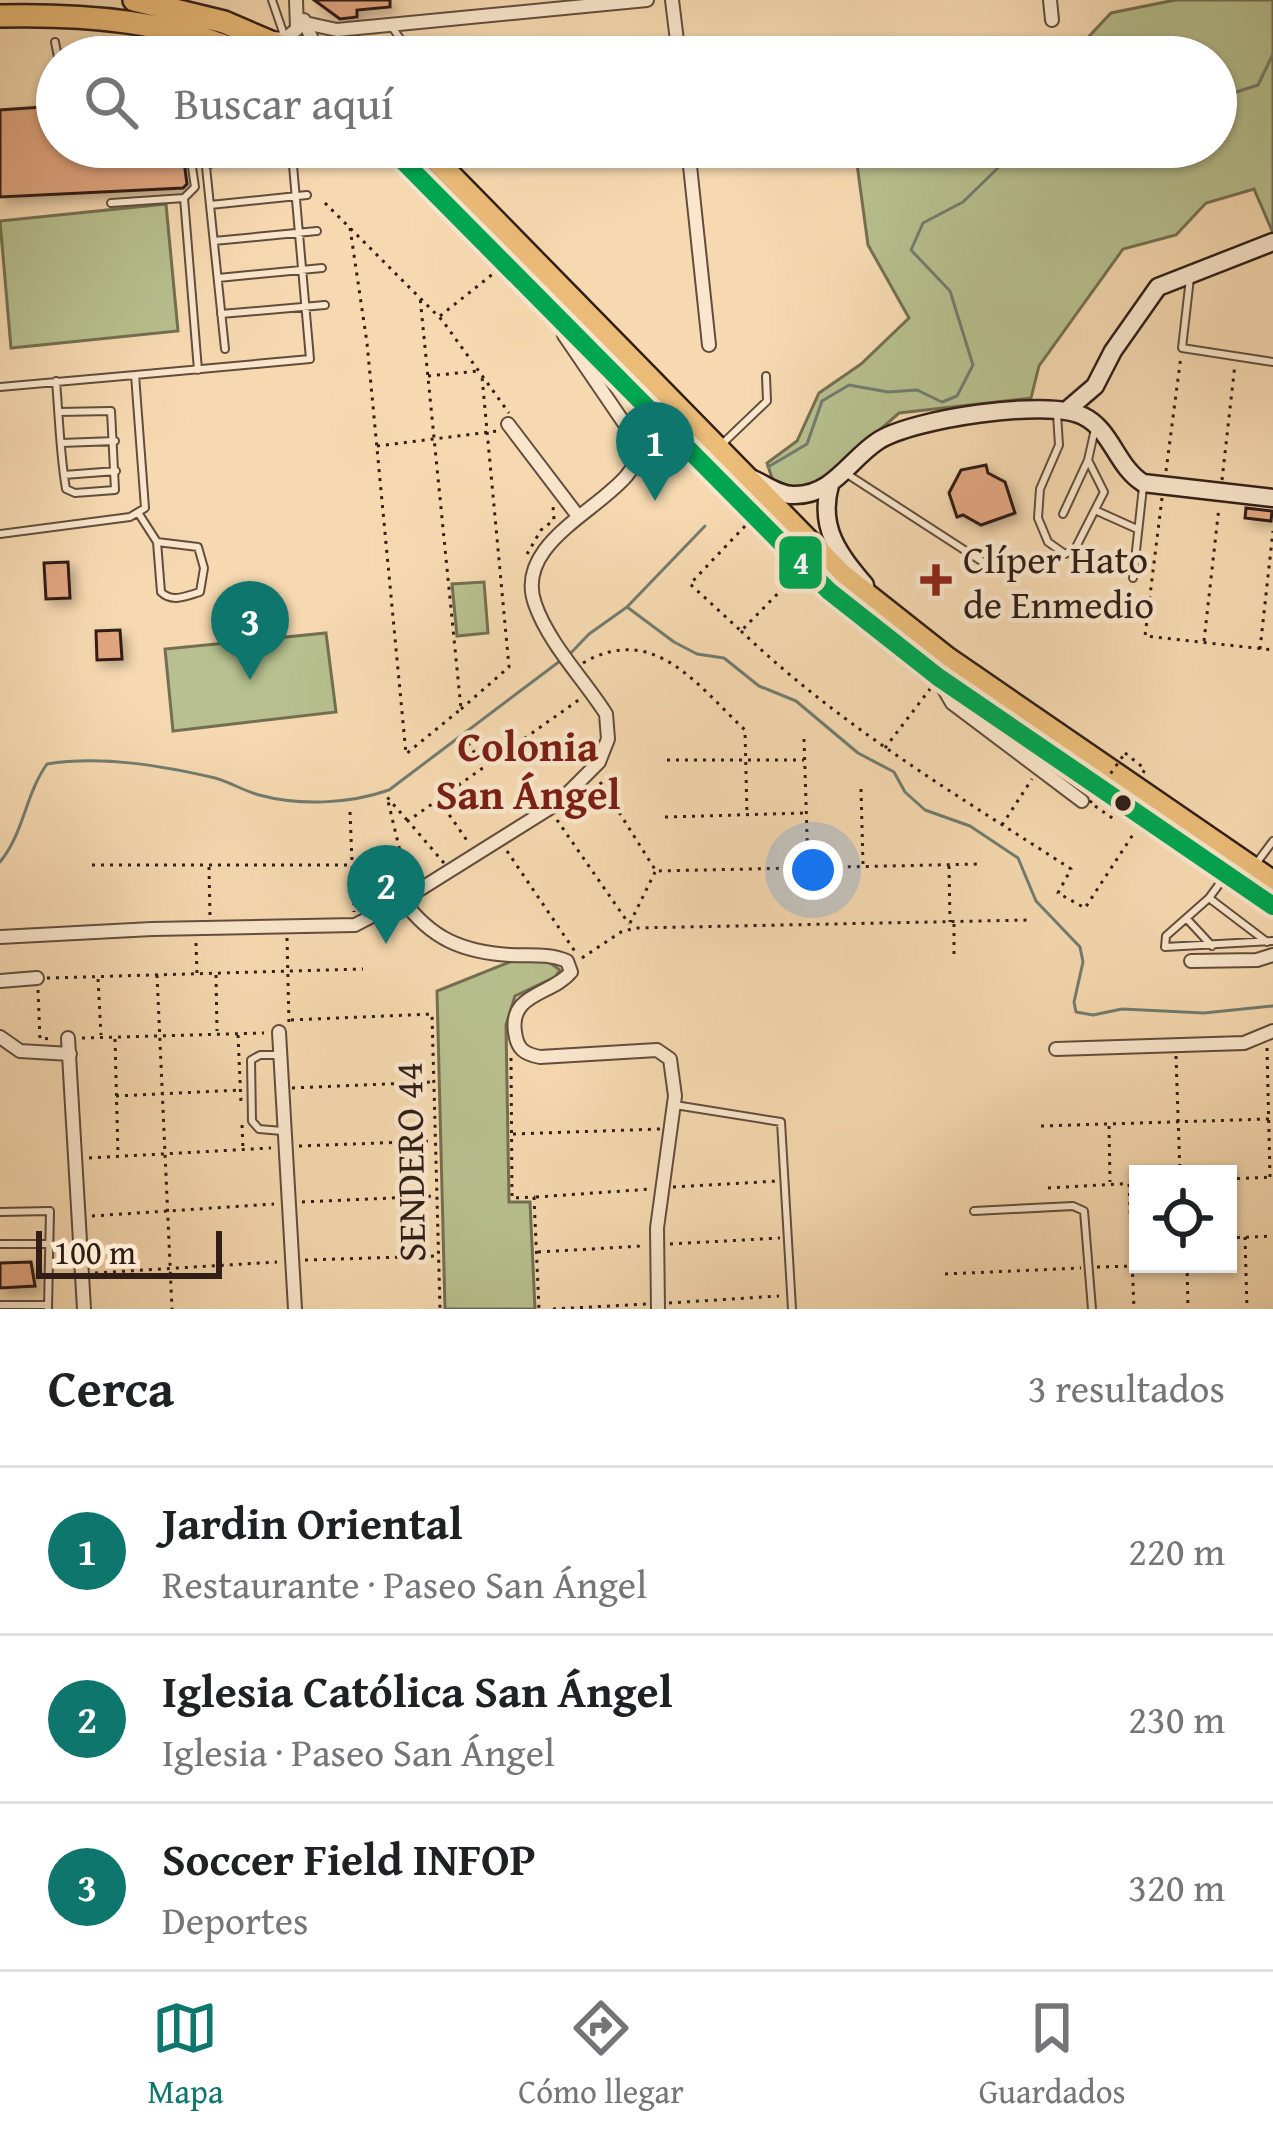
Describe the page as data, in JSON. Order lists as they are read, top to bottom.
{
  "streets": {
    "path": ["SENDERO 44"]
  },
  "districts": ["Colonia San Ángel"],
  "places": {
    "health": ["Clíper Hato de Enmedio"]
  },
  "lines": ["transit line 4"],
  "scale_bar": "100 m",
  "page": {
    "search": "Buscar aquí",
    "pins": ["1", "3", "2"],
    "scale": "100 m",
    "heading": ["Cerca", "3 resultados"],
    "list": [
      {
        "mark": "1",
        "name": "Jardin Oriental",
        "note": "Restaurante · Paseo San Ángel",
        "value": "220 m"
      },
      {
        "mark": "2",
        "name": "Iglesia Católica San Ángel",
        "note": "Iglesia · Paseo San Ángel",
        "value": "230 m"
      },
      {
        "mark": "3",
        "name": "Soccer Field INFOP",
        "note": "Deportes",
        "value": "320 m"
      }
    ],
    "nav": ["Mapa", "Cómo llegar", "Guardados"]
  }
}
